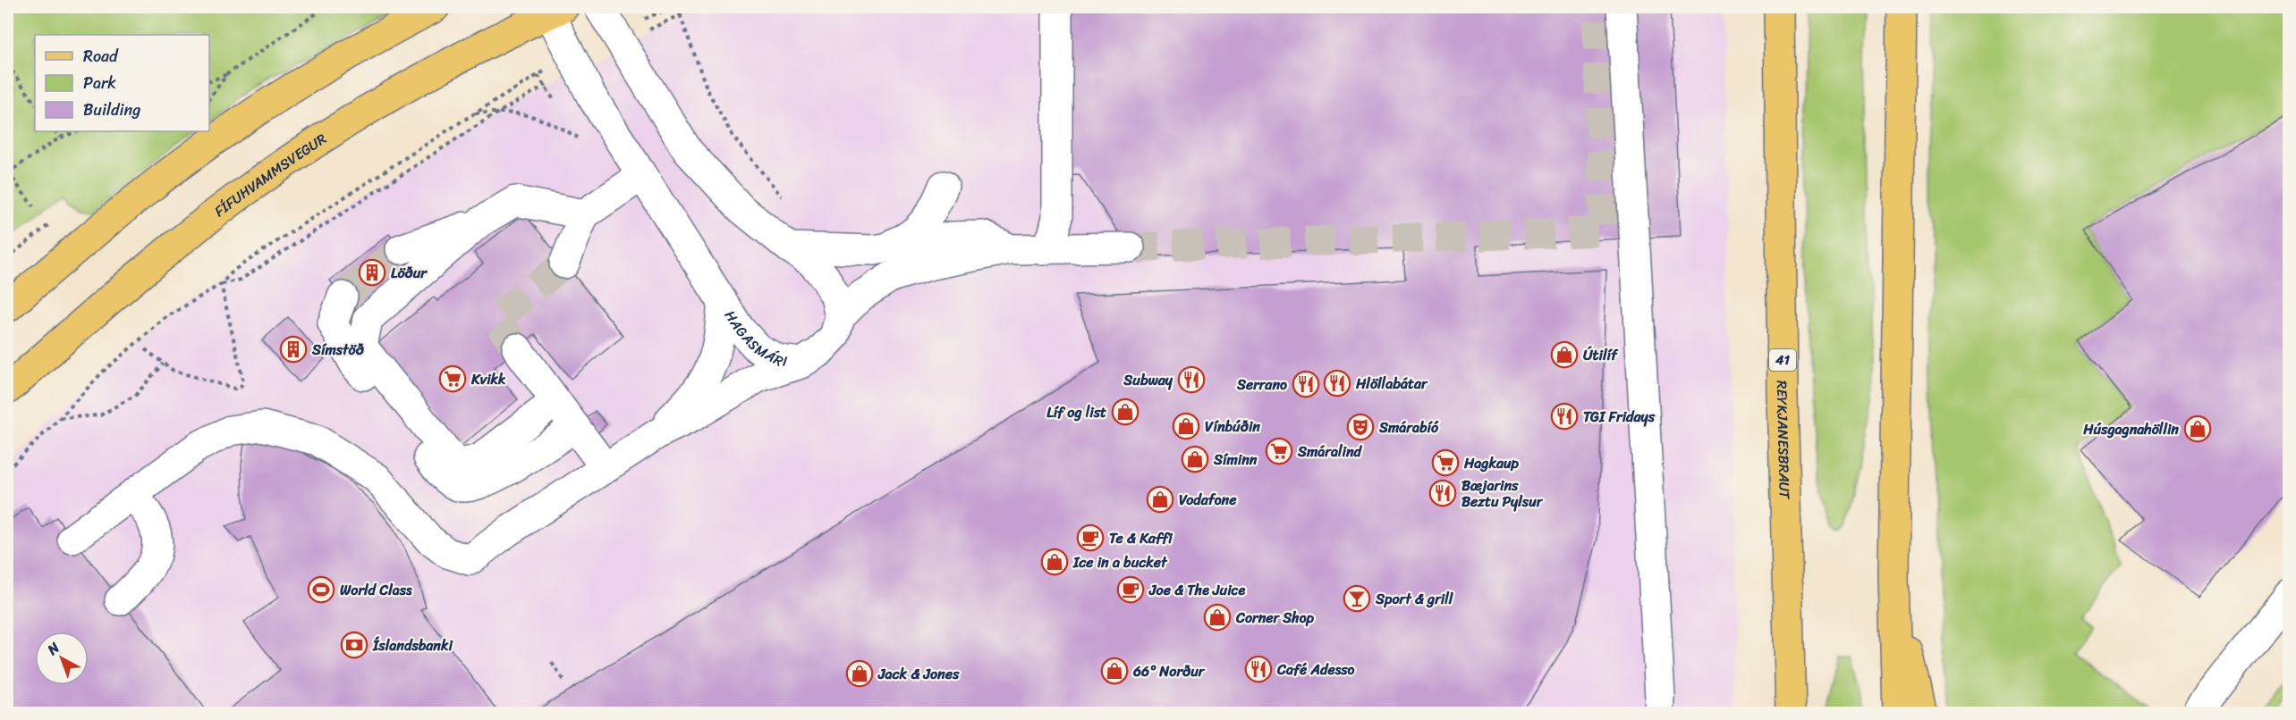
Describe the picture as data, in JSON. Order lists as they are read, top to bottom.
{
  "streets": {
    "main road": ["FÍFUHVAMMSVEGUR", "41", "REYKJANESBRAUT"],
    "street": ["HAGASMÁRI"]
  },
  "crossings": [
    ["FÍFUHVAMMSVEGUR", "HAGASMÁRI"]
  ],
  "places": {
    "building": ["Löður", "Símstöð"],
    "shop": [
      "Útilíf",
      "Líf og list",
      "Vínbúðin",
      "Húsgagnahöllin",
      "Síminn",
      "Vodafone",
      "Ice in a bucket",
      "Corner Shop",
      "66° Norður",
      "Jack & Jones"
    ],
    "supermarket": ["Kvikk", "Smáralind", "Hagkaup"],
    "restaurant": [
      "Subway",
      "Hlöllabátar",
      "Serrano",
      "TGI Fridays",
      "Bæjarins Beztu Pylsur",
      "Café Adesso"
    ],
    "theatre": ["Smárabíó"],
    "cafe": ["Te & Kaffi", "Joe & The Juice"],
    "sports": ["World Class"],
    "bar": ["Sport & grill"],
    "bank": ["Íslandsbanki"]
  },
  "legend": ["Road", "Park", "Building"],
  "north": "top left"
}
